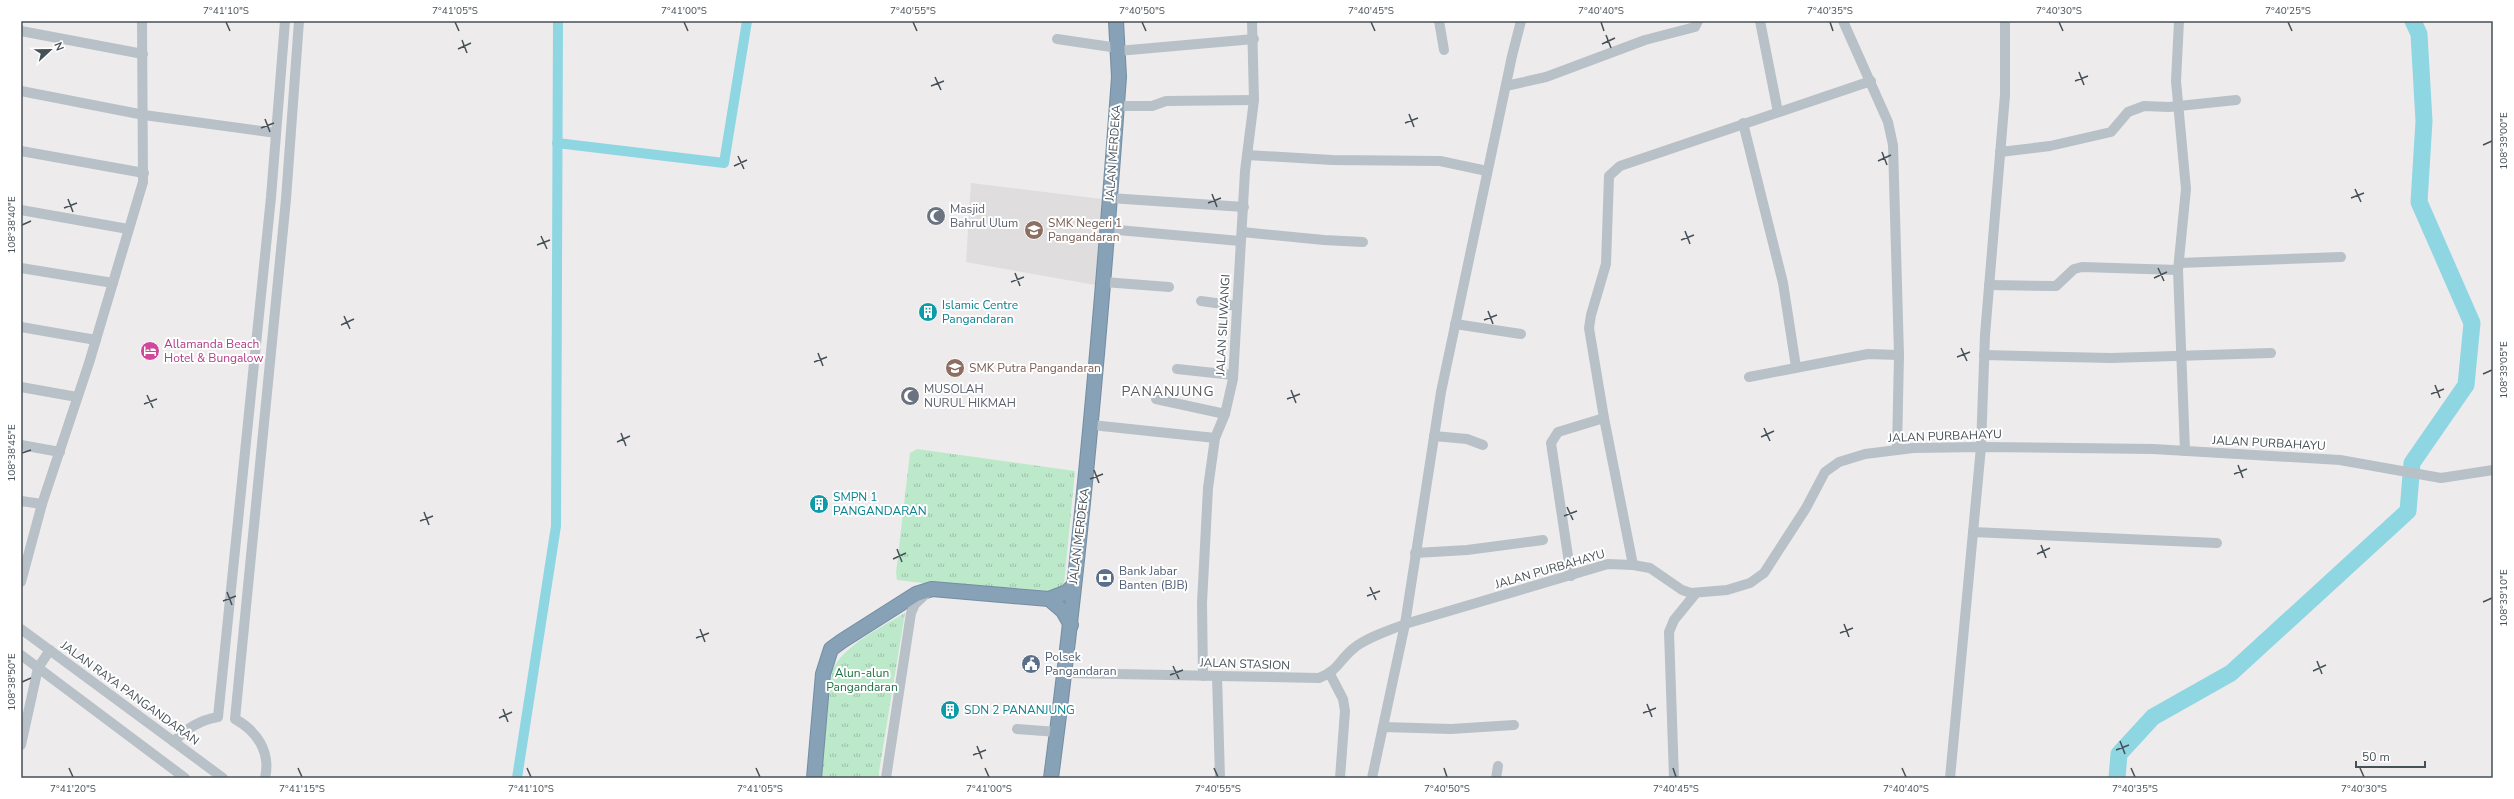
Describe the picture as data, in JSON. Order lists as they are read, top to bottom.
{
  "streets": {
    "highway": ["JALAN MERDEKA"],
    "street": [
      "JALAN SILIWANGI",
      "JALAN PURBAHAYU",
      "JALAN STASION",
      "JALAN RAYA PANGANDARAN"
    ]
  },
  "crossings": [
    ["JALAN MERDEKA", "JALAN STASION"],
    ["JALAN SILIWANGI", "JALAN STASION"]
  ],
  "districts": ["PANANJUNG"],
  "parks": ["Alun-alun Pangandaran"],
  "places": {
    "mosque": ["Masjid Bahrul Ulum", "MUSOLAH NURUL HIKMAH"],
    "school or university": ["SMK Negeri 1 Pangandaran", "SMK Putra Pangandaran"],
    "building": ["Islamic Centre Pangandaran", "SMPN 1 PANGANDARAN", "SDN 2 PANANJUNG"],
    "hotel": ["Allamanda Beach Hotel & Bungalow"],
    "bank": ["Bank Jabar Banten (BJB)"],
    "public building": ["Polsek Pangandaran"]
  },
  "scale_bar": "50 m",
  "north": "right",
  "coordinates": [
    "7°41'10\"S",
    "7°41'05\"S",
    "7°41'00\"S",
    "7°40'55\"S",
    "7°40'50\"S",
    "7°40'45\"S",
    "7°40'40\"S",
    "7°40'35\"S",
    "7°40'30\"S",
    "7°40'25\"S",
    "108°39'00\"E",
    "108°38'40\"E",
    "108°39'05\"E",
    "108°38'45\"E",
    "108°39'10\"E",
    "108°38'50\"E",
    "7°41'20\"S",
    "7°41'15\"S"
  ]
}
